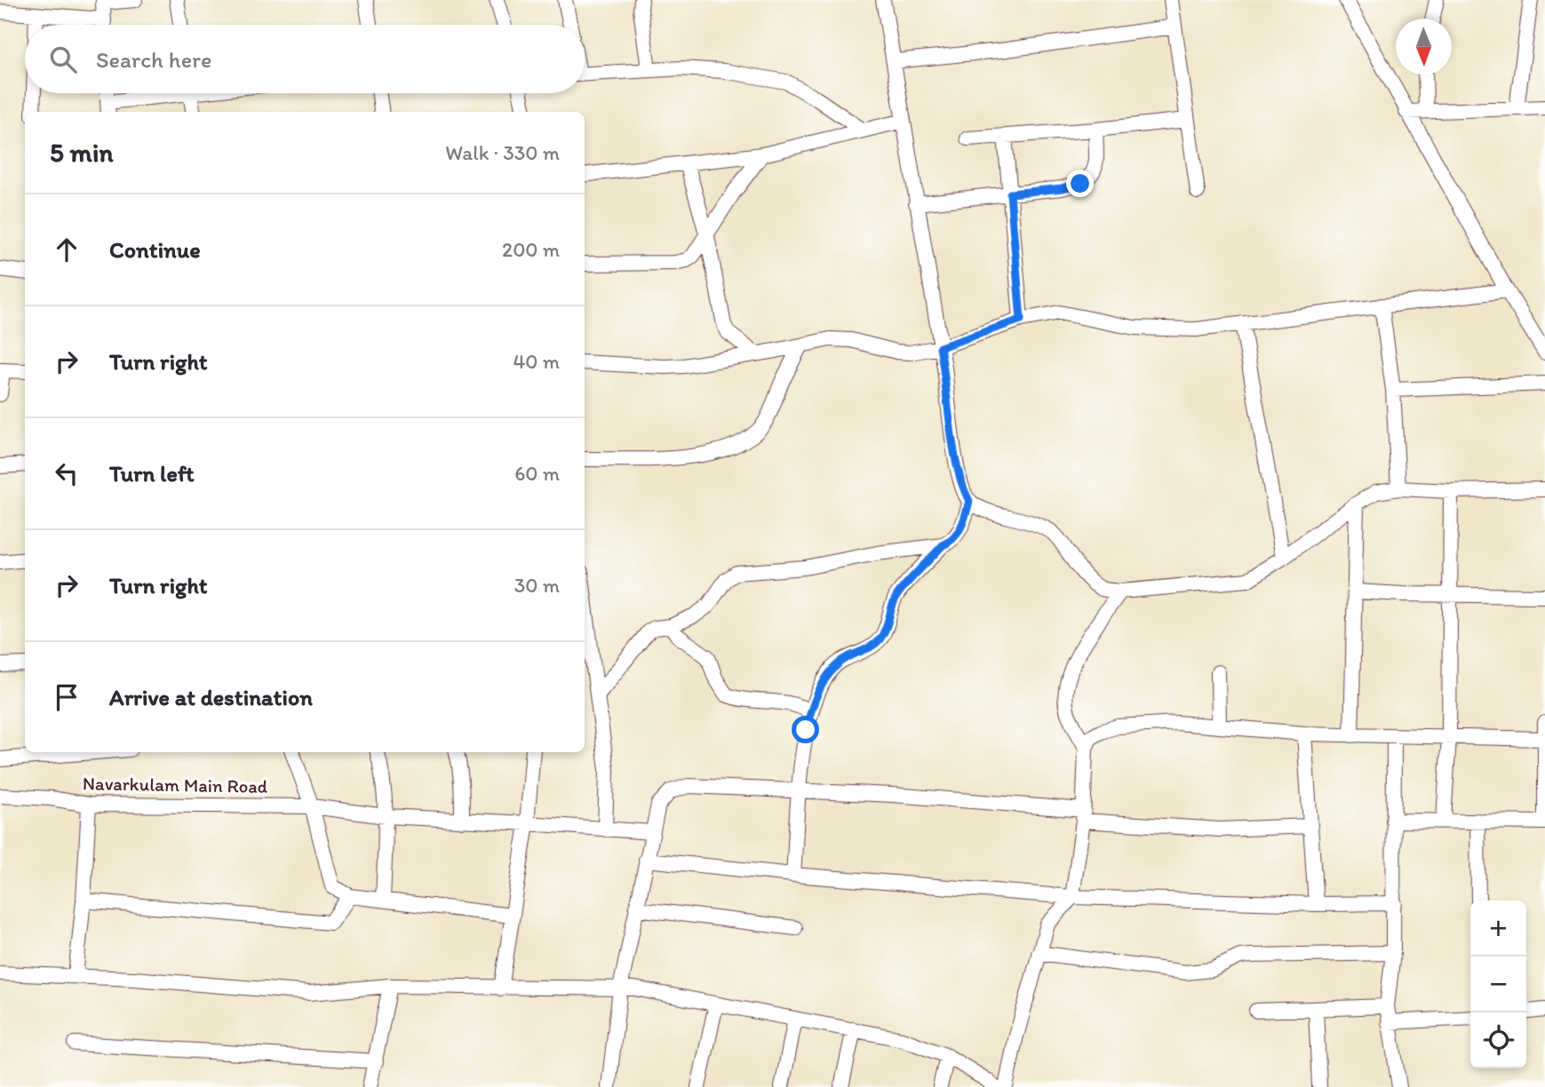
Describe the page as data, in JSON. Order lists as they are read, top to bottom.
{
  "streets": {
    "street": ["Navarkulam Main Road"]
  },
  "north": "bottom",
  "page": {
    "search": "Search here",
    "heading": ["5 min", "Walk · 330 m"],
    "list": [
      ["Continue", "200 m"],
      ["Turn right", "40 m"],
      ["Turn left", "60 m"],
      ["Turn right", "30 m"],
      "Arrive at destination"
    ],
    "map_buttons": ["+", "−"]
  }
}
